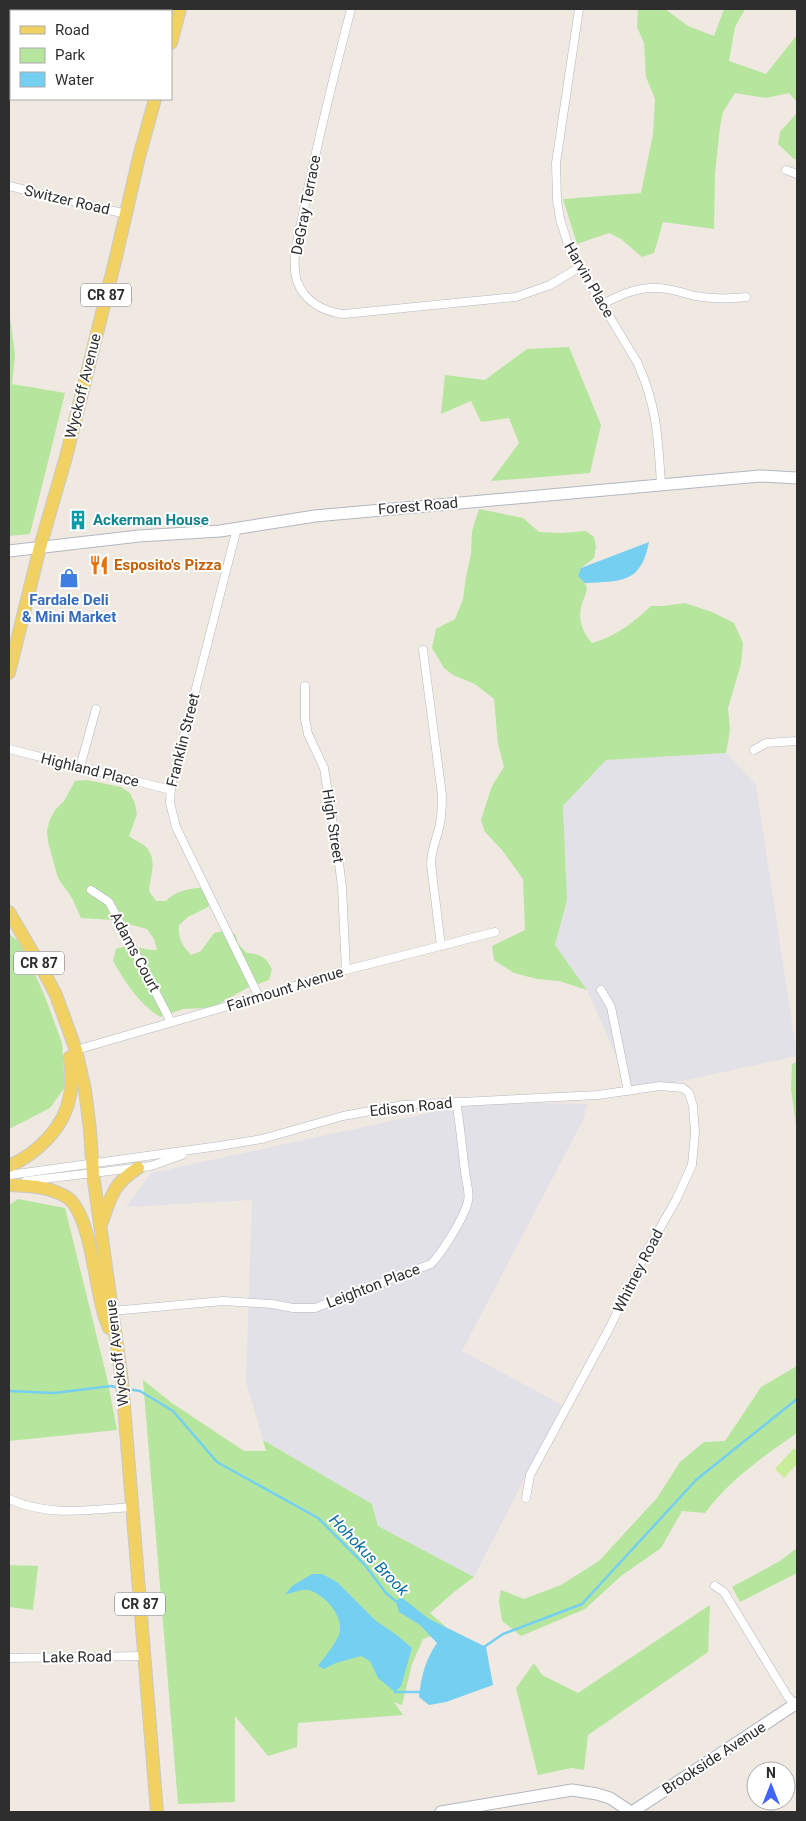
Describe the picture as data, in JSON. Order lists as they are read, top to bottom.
{
  "streets": {
    "main road": [
      "CR 87",
      "Wyckoff Avenue",
      "Forest Road",
      "Brookside Avenue"
    ],
    "street": [
      "Switzer Road",
      "DeGray Terrace",
      "Harvin Place",
      "Franklin Street",
      "Highland Place",
      "High Street",
      "Adams Court",
      "Fairmount Avenue",
      "Edison Road",
      "Whitney Road",
      "Leighton Place",
      "Lake Road"
    ]
  },
  "crossings": [
    ["Switzer Road", "Wyckoff Avenue"],
    ["DeGray Terrace", "Harvin Place"],
    ["Harvin Place", "Forest Road"],
    ["Wyckoff Avenue", "Forest Road"],
    ["Wyckoff Avenue", "Fairmount Avenue"],
    ["Wyckoff Avenue", "Edison Road"],
    ["Wyckoff Avenue", "Leighton Place"],
    ["Wyckoff Avenue", "Lake Road"],
    ["Forest Road", "Franklin Street"],
    ["Franklin Street", "Highland Place"],
    ["Franklin Street", "Fairmount Avenue"],
    ["High Street", "Fairmount Avenue"],
    ["Adams Court", "Fairmount Avenue"],
    ["Edison Road", "Whitney Road"],
    ["Edison Road", "Leighton Place"]
  ],
  "water": ["Hohokus Brook"],
  "places": {
    "building": ["Ackerman House"],
    "restaurant": ["Esposito's Pizza"],
    "shop": ["Fardale Deli & Mini Market"]
  },
  "legend": ["Road", "Park", "Water"],
  "north": "top"
}
